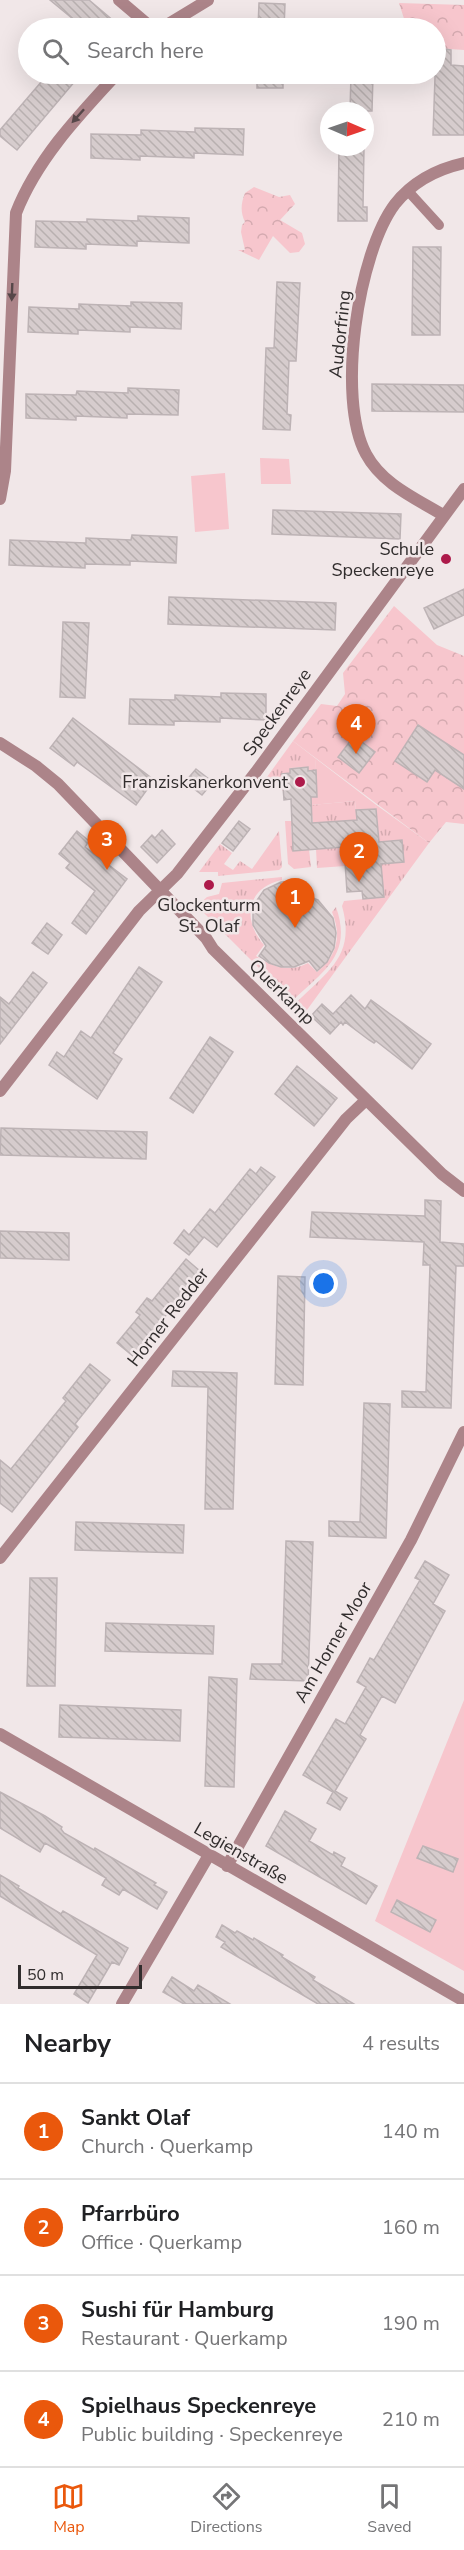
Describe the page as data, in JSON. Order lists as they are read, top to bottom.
{
  "streets": {
    "street": [
      "Audorfring",
      "Speckenreye",
      "Querkamp",
      "Horner Redder",
      "Am Horner Moor",
      "Legienstraße"
    ]
  },
  "crossings": [
    ["Audorfring", "Speckenreye"],
    ["Speckenreye", "Querkamp"],
    ["Querkamp", "Horner Redder"],
    ["Am Horner Moor", "Legienstraße"]
  ],
  "places": ["Schule Speckenreye", "Franziskanerkonvent", "Glockenturm St. Olaf"],
  "scale_bar": "50 m",
  "north": "right",
  "page": {
    "search": "Search here",
    "pins": [
      "4",
      "3",
      "2",
      "1"
    ],
    "scale": "50 m",
    "heading": ["Nearby", "4 results"],
    "list": [
      {
        "mark": "1",
        "name": "Sankt Olaf",
        "note": "Church · Querkamp",
        "value": "140 m"
      },
      {
        "mark": "2",
        "name": "Pfarrbüro",
        "note": "Office · Querkamp",
        "value": "160 m"
      },
      {
        "mark": "3",
        "name": "Sushi für Hamburg",
        "note": "Restaurant · Querkamp",
        "value": "190 m"
      },
      {
        "mark": "4",
        "name": "Spielhaus Speckenreye",
        "note": "Public building · Speckenreye",
        "value": "210 m"
      }
    ],
    "nav": ["Map", "Directions", "Saved"]
  }
}
